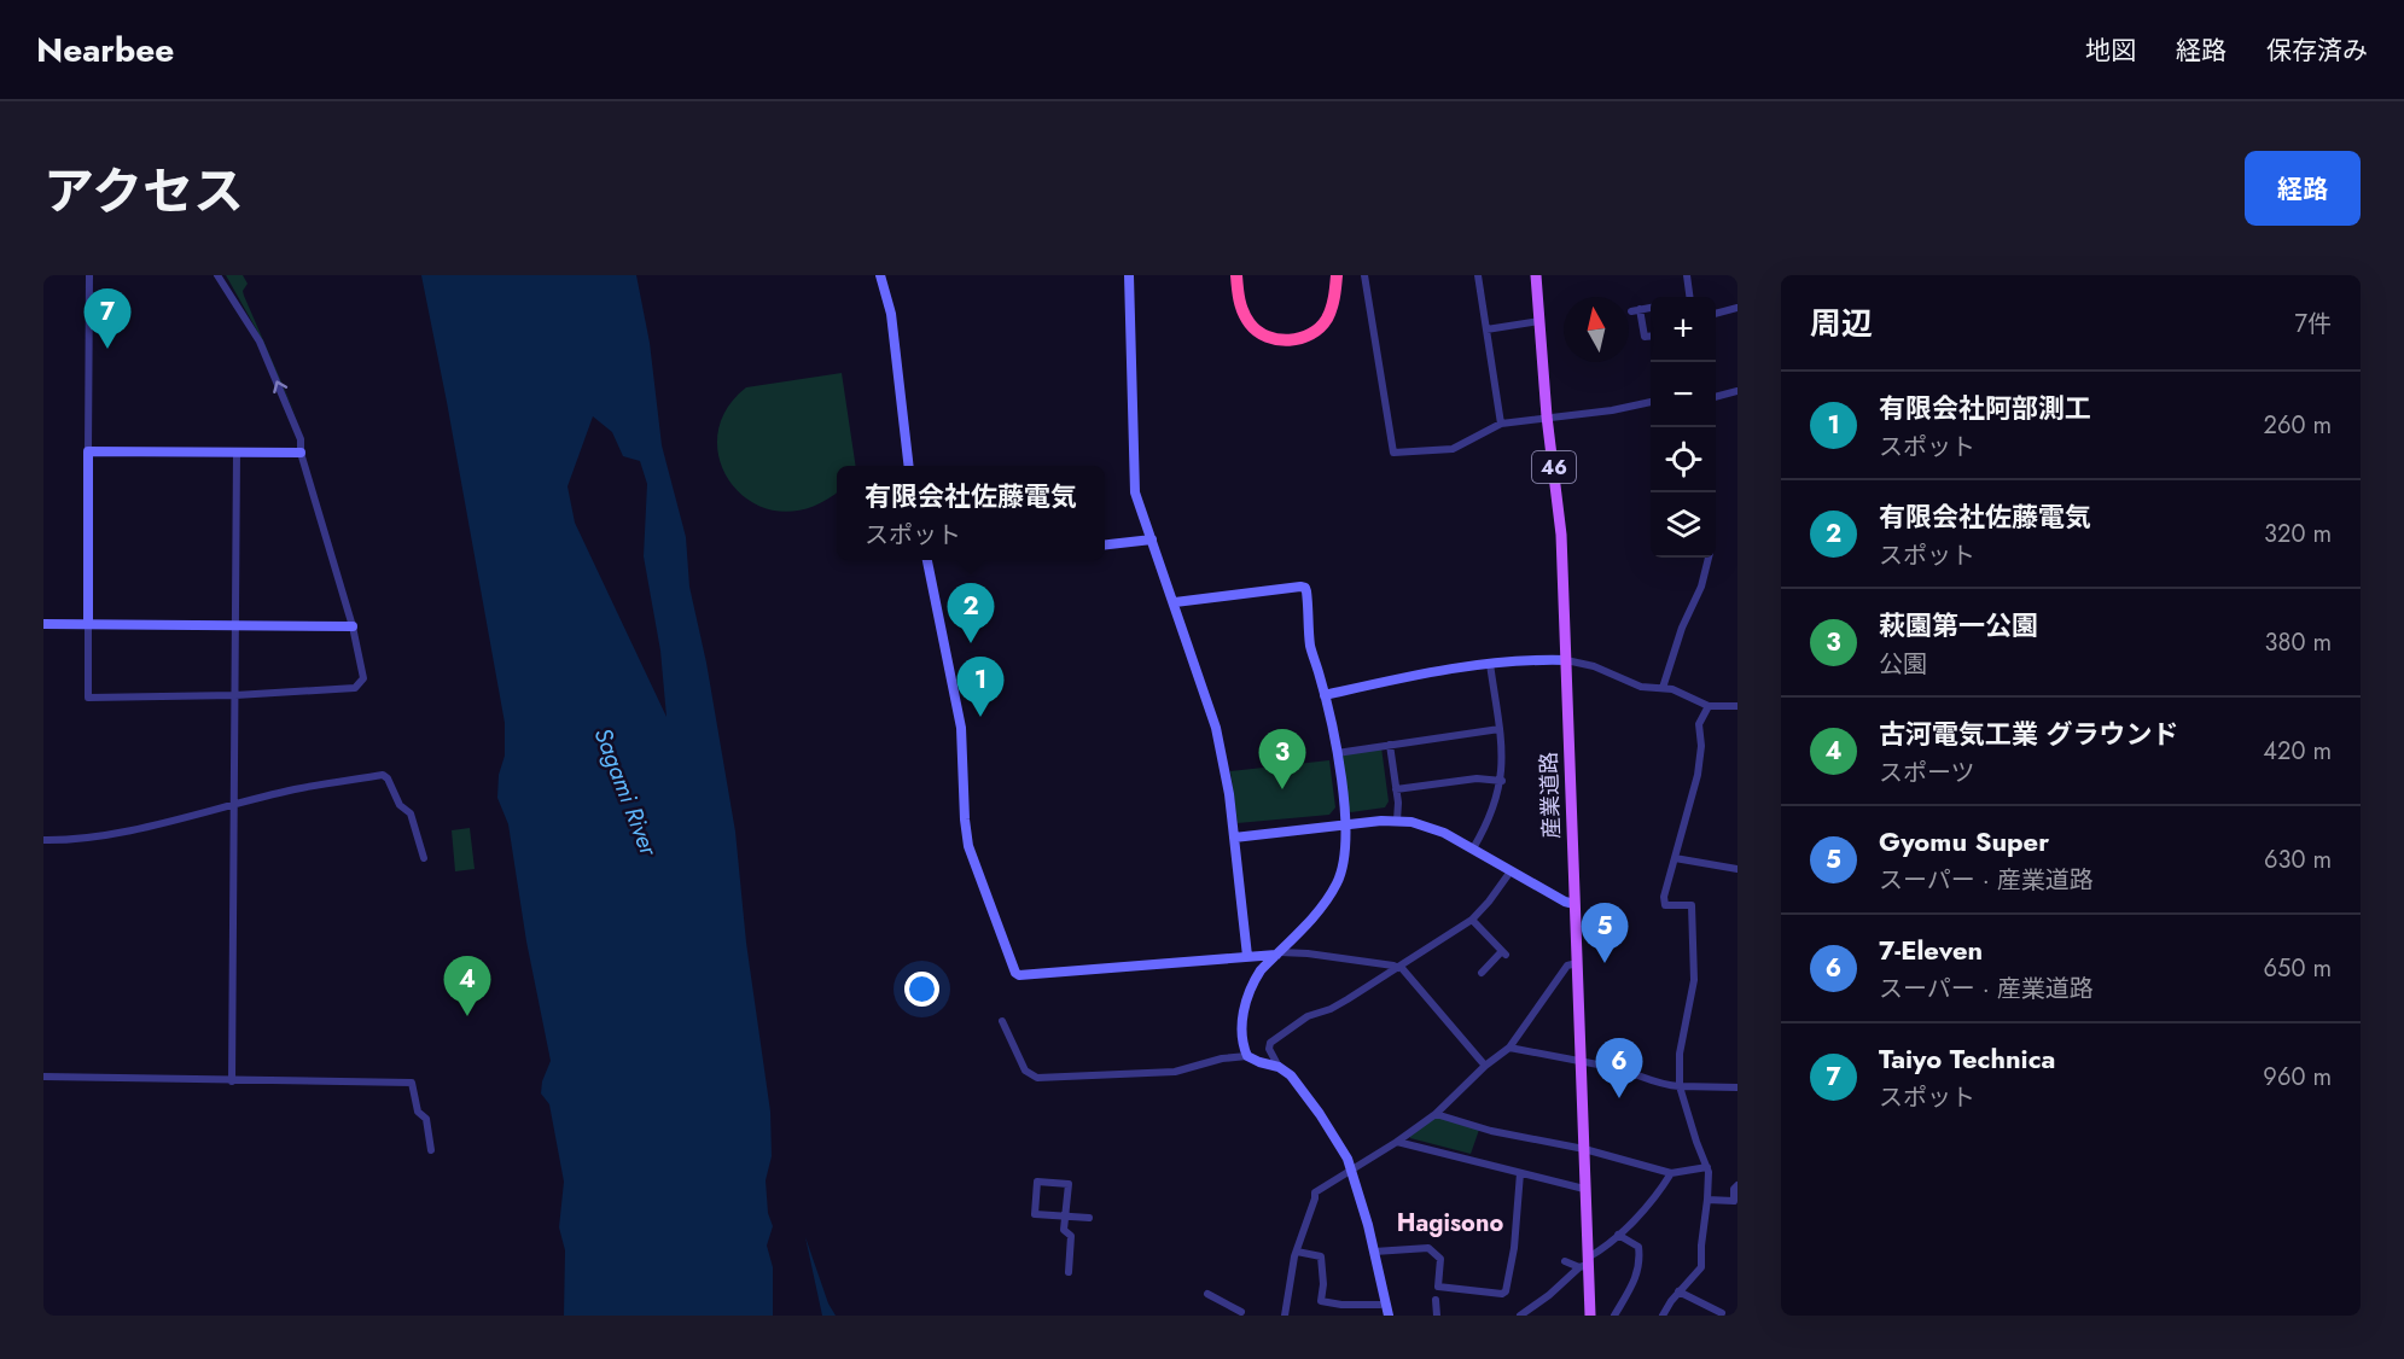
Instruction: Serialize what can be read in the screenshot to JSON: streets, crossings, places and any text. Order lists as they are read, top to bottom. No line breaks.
{"streets":{"main road":["46","産業道路"]},"districts":["Hagisono"],"water":["Sagami River"],"north":"top","page":{"header":"Nearbee","nav":["地図","経路","保存済み"],"title":"アクセス","buttons":"経路","heading":["周辺","7件"],"pins":["7","2","1","3","5","4","6"],"map_buttons":["+","−"],"list":[{"mark":"1","name":"有限会社阿部測工","note":"スポット","value":"260 m"},{"mark":"2","name":"有限会社佐藤電気","note":"スポット","value":"320 m"},{"mark":"3","name":"萩園第一公園","note":"公園","value":"380 m"},{"mark":"4","name":"古河電気工業 グラウンド","note":"スポーツ","value":"420 m"},{"mark":"5","name":"Gyomu Super","note":"スーパー · 産業道路","value":"630 m"},{"mark":"6","name":"7-Eleven","note":"スーパー · 産業道路","value":"650 m"},{"mark":"7","name":"Taiyo Technica","note":"スポット","value":"960 m"}],"popup":["有限会社佐藤電気","スポット"]}}
